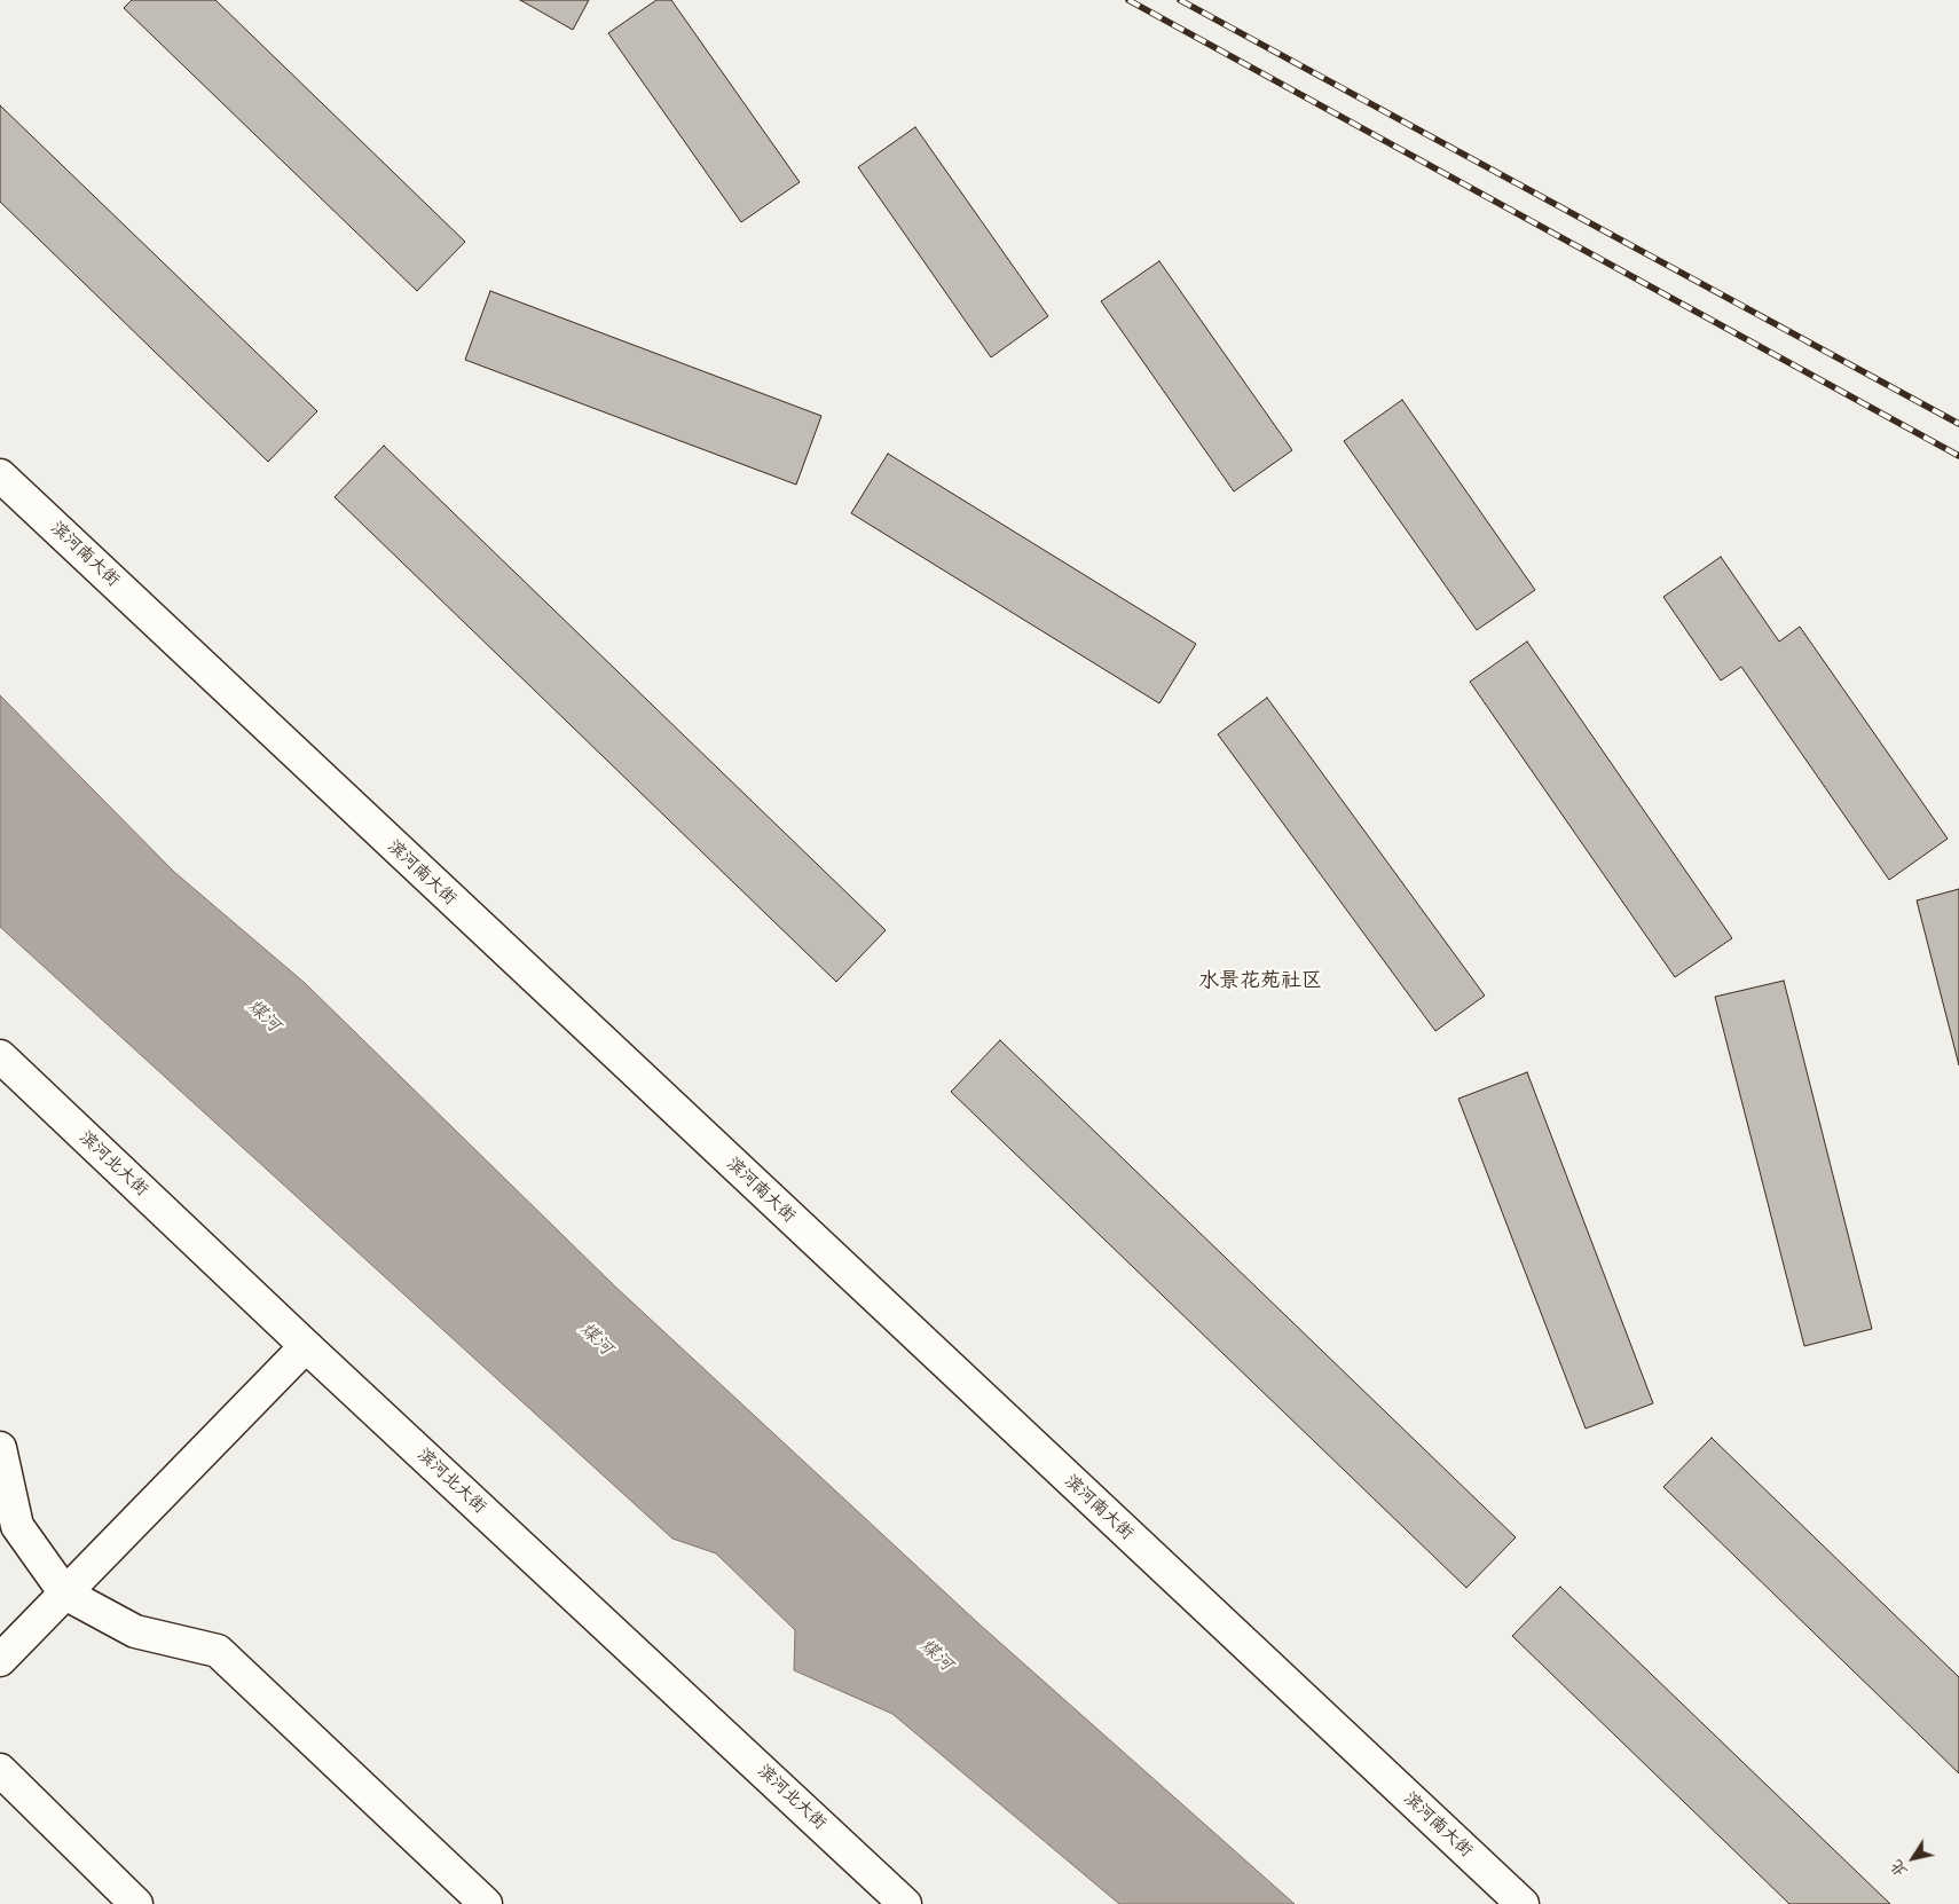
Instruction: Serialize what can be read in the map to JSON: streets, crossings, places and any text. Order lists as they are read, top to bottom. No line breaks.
{"streets":{"street":["滨河南大街","滨河北大街"]},"districts":["水景花苑社区"],"water":["煤河"],"north":"bottom left"}
